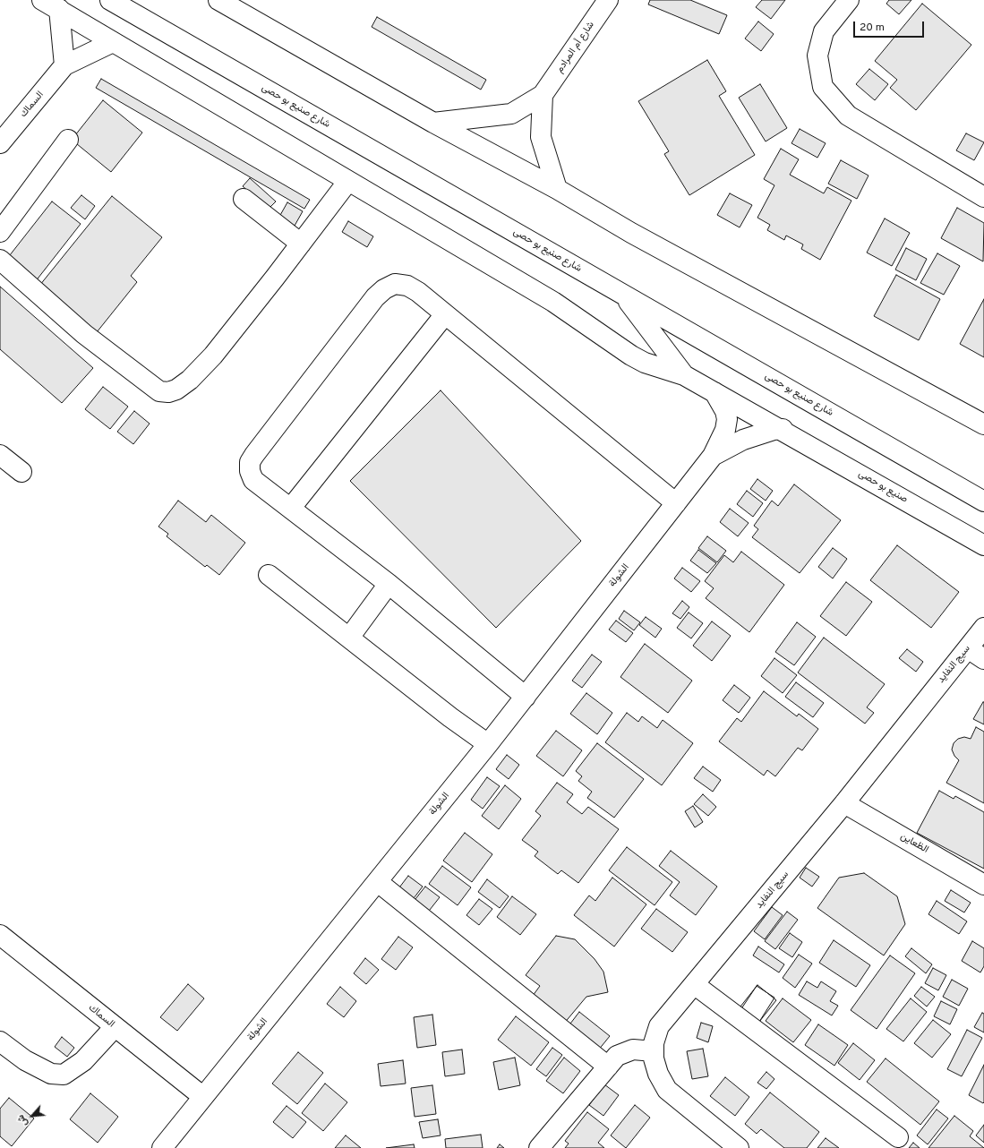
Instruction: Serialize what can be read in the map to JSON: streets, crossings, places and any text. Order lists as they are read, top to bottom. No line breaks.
{"streets":{"street":["شارع أم المرادم","السماك","شارع صنيع بو حصى","صنيع بو حصى","الشولة","سيج النفايد","الظعاين"]},"crossings":[["السماك","الشولة"],["صنيع بو حصى","الشولة"],["سيج النفايد","الظعاين"]],"scale_bar":"20 m","north":"bottom left"}
